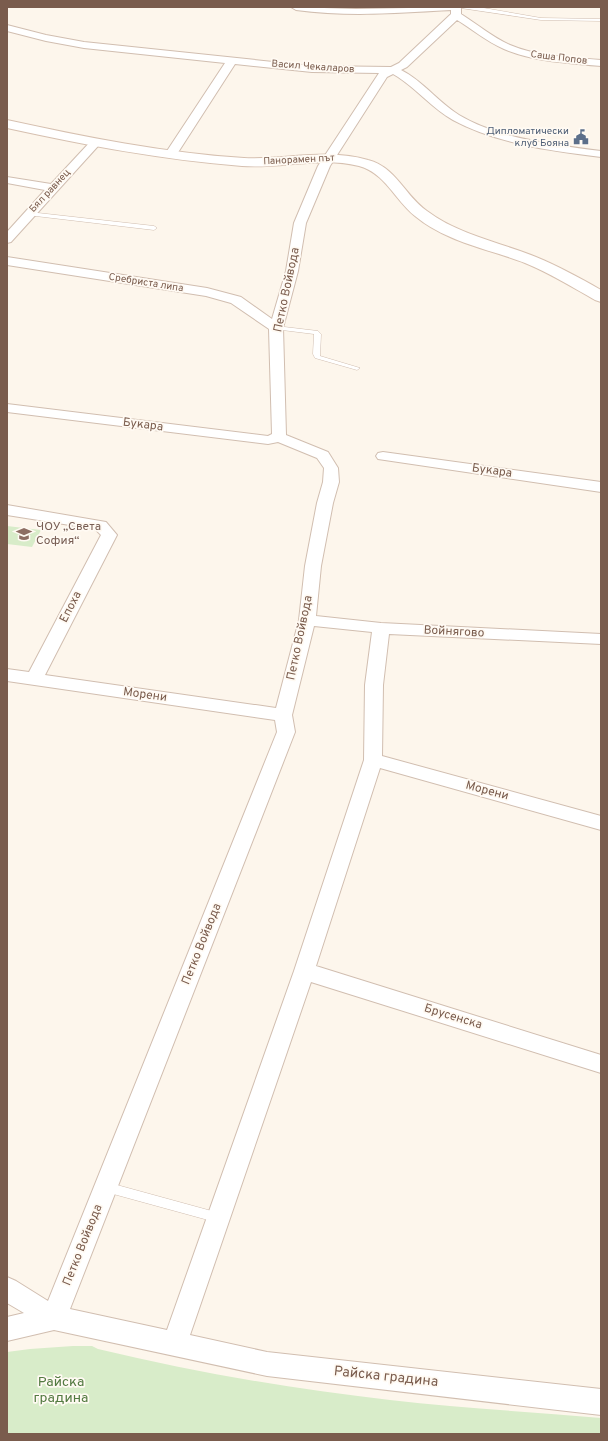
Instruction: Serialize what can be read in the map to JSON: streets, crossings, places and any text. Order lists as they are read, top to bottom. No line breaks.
{"streets":{"main road":["Панорамен път"],"street":["Саша Попов","Васил Чекаларов","Бял равнец","Сребриста липа","Петко Войвода","Букара","Епоха","Войнягово","Морени","Брусенска","Райска градина"]},"crossings":[["Саша Попов","Петко Войвода"],["Васил Чекаларов","Петко Войвода"],["Панорамен път","Бял равнец"],["Панорамен път","Петко Войвода"],["Сребриста липа","Петко Войвода"],["Петко Войвода","Букара"],["Петко Войвода","Войнягово"],["Петко Войвода","Морени"],["Петко Войвода","Райска градина"],["Епоха","Морени"]],"parks":["Райска градина"],"places":{"public building":["Дипломатически клуб Бояна"],"school or university":["ЧОУ „Света София“"]}}
